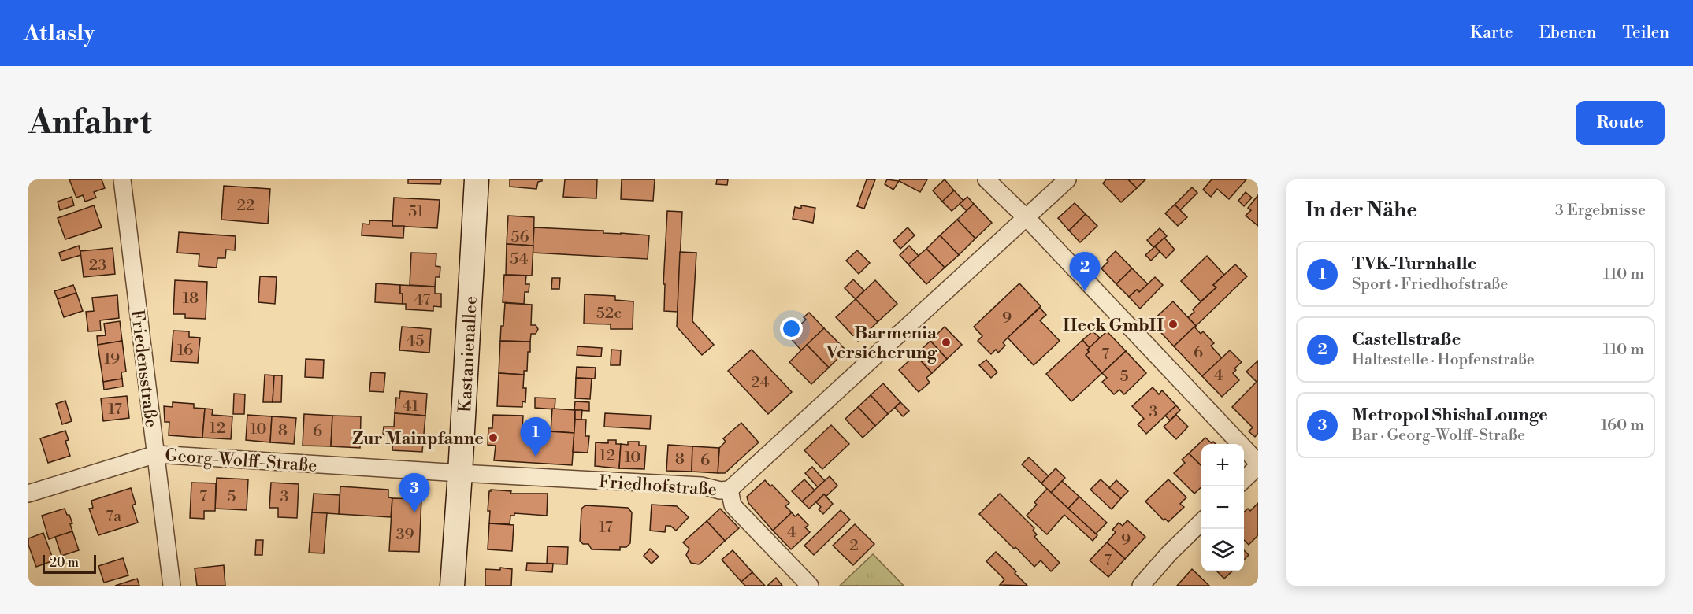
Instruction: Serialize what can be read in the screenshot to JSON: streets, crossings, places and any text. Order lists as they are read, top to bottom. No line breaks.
{"streets":{"street":["Kastanienallee","Friedensstraße","Georg-Wolff-Straße","Friedhofstraße"]},"crossings":[["Kastanienallee","Georg-Wolff-Straße"],["Kastanienallee","Friedhofstraße"],["Friedensstraße","Georg-Wolff-Straße"],["Georg-Wolff-Straße","Friedhofstraße"]],"places":["Heck GmbH","Barmenia Versicherung","Zur Mainpfanne"],"house_numbers":["22","51","56","54","23","18","47","52c","9","45","16","6","7","19","4","5","24","41","17","3","12","10","8","6","12","10","8","6","7","5","3","7a","17","4","39","9","2","7"],"scale_bar":"20 m","page":{"header":"Atlasly","nav":["Karte","Ebenen","Teilen"],"buttons":"Route","title":"Anfahrt","heading":["In der Nähe","3 Ergebnisse"],"list":[{"mark":"1","name":"TVK-Turnhalle","note":"Sport · Friedhofstraße","value":"110 m"},{"mark":"2","name":"Castellstraße","note":"Haltestelle · Hopfenstraße","value":"110 m"},{"mark":"3","name":"Metropol ShishaLounge","note":"Bar · Georg-Wolff-Straße","value":"160 m"}],"pins":["2","1","3"],"map_buttons":["+","−"],"scale":"20 m"}}
